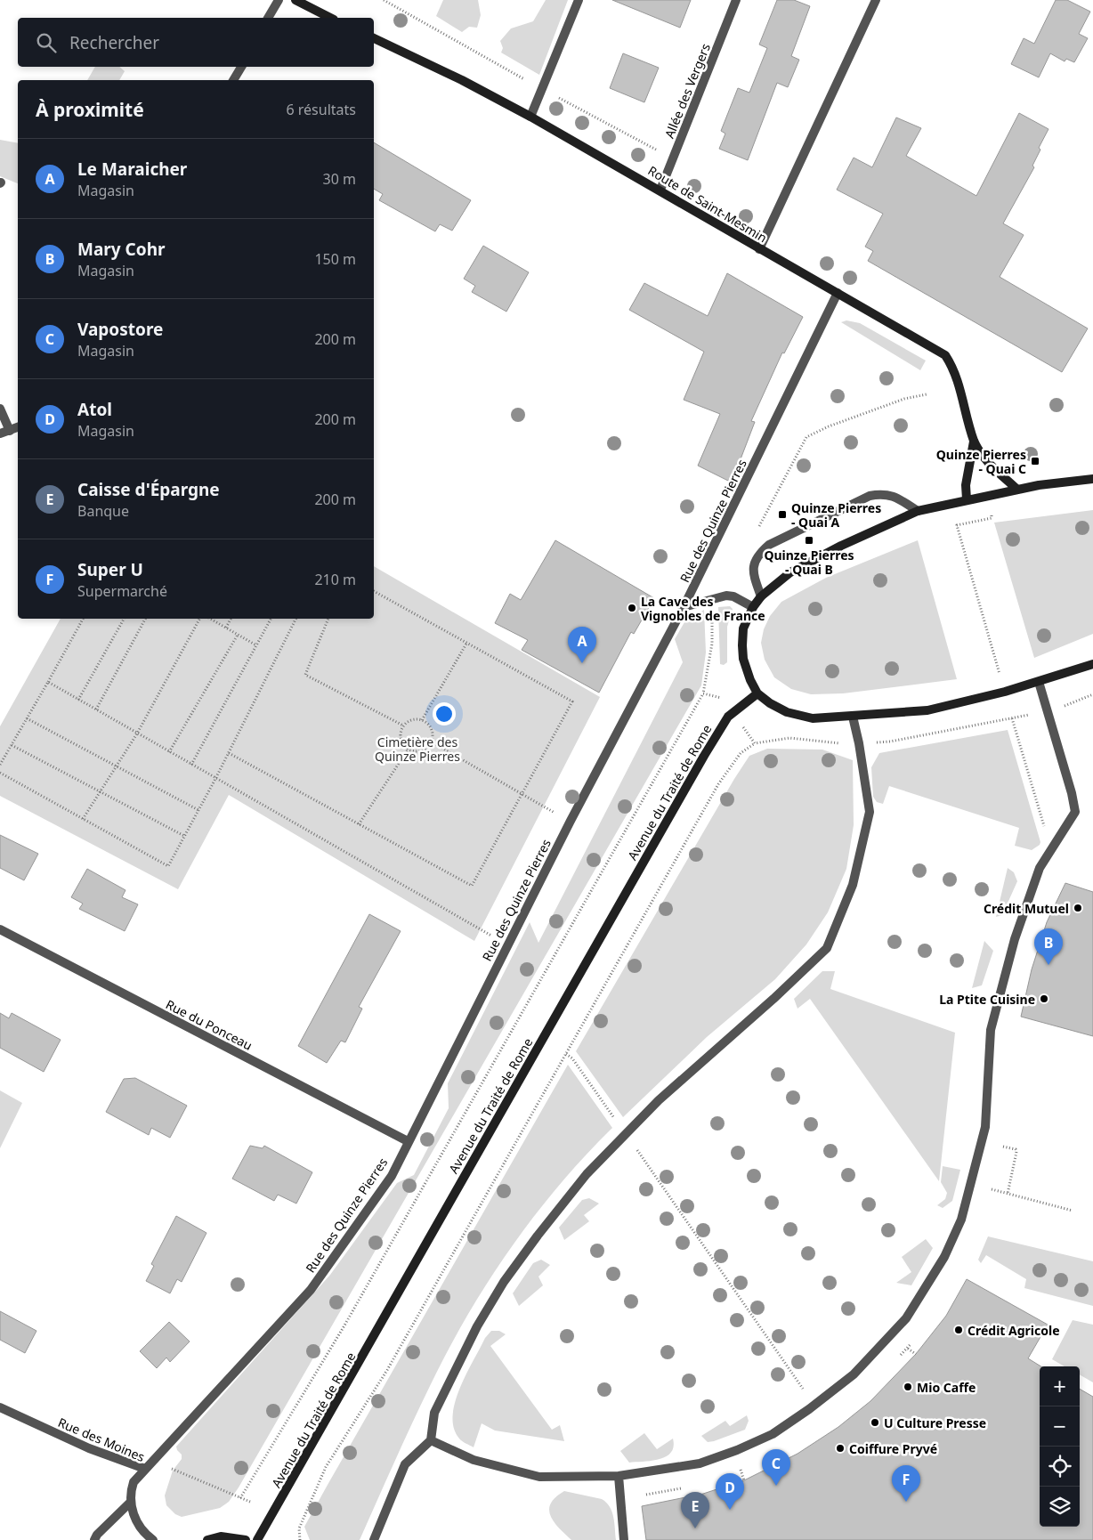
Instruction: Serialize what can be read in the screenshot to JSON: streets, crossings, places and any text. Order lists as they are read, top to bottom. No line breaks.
{"streets":{"main road":["Route de Saint-Mesmin","Avenue du Traité de Rome"],"street":["Allée des Vergers","Rue des Quinze Pierres","Rue du Ponceau","Rue des Moines"]},"crossings":[["Allée des Vergers","Route de Saint-Mesmin"],["Route de Saint-Mesmin","Rue des Quinze Pierres"],["Rue des Quinze Pierres","Rue du Ponceau"],["Rue des Quinze Pierres","Rue des Moines"]],"parks":["Cimetière des Quinze Pierres"],"places":{"transit":["Quinze Pierres - Quai C","Quinze Pierres - Quai A","Quinze Pierres - Quai B"],"other":["La Cave des Vignobles de France","Crédit Mutuel","La Ptite Cuisine","Crédit Agricole","Mio Caffe","U Culture Presse","Coiffure Pryvé"]},"page":{"search":"Rechercher","heading":["À proximité","6 résultats"],"list":[{"mark":"A","name":"Le Maraicher","note":"Magasin","value":"30 m"},{"mark":"B","name":"Mary Cohr","note":"Magasin","value":"150 m"},{"mark":"C","name":"Vapostore","note":"Magasin","value":"200 m"},{"mark":"D","name":"Atol","note":"Magasin","value":"200 m"},{"mark":"E","name":"Caisse d'Épargne","note":"Banque","value":"200 m"},{"mark":"F","name":"Super U","note":"Supermarché","value":"210 m"}],"pins":["A","B","C","F","D","E"],"map_buttons":["+","−"]}}
